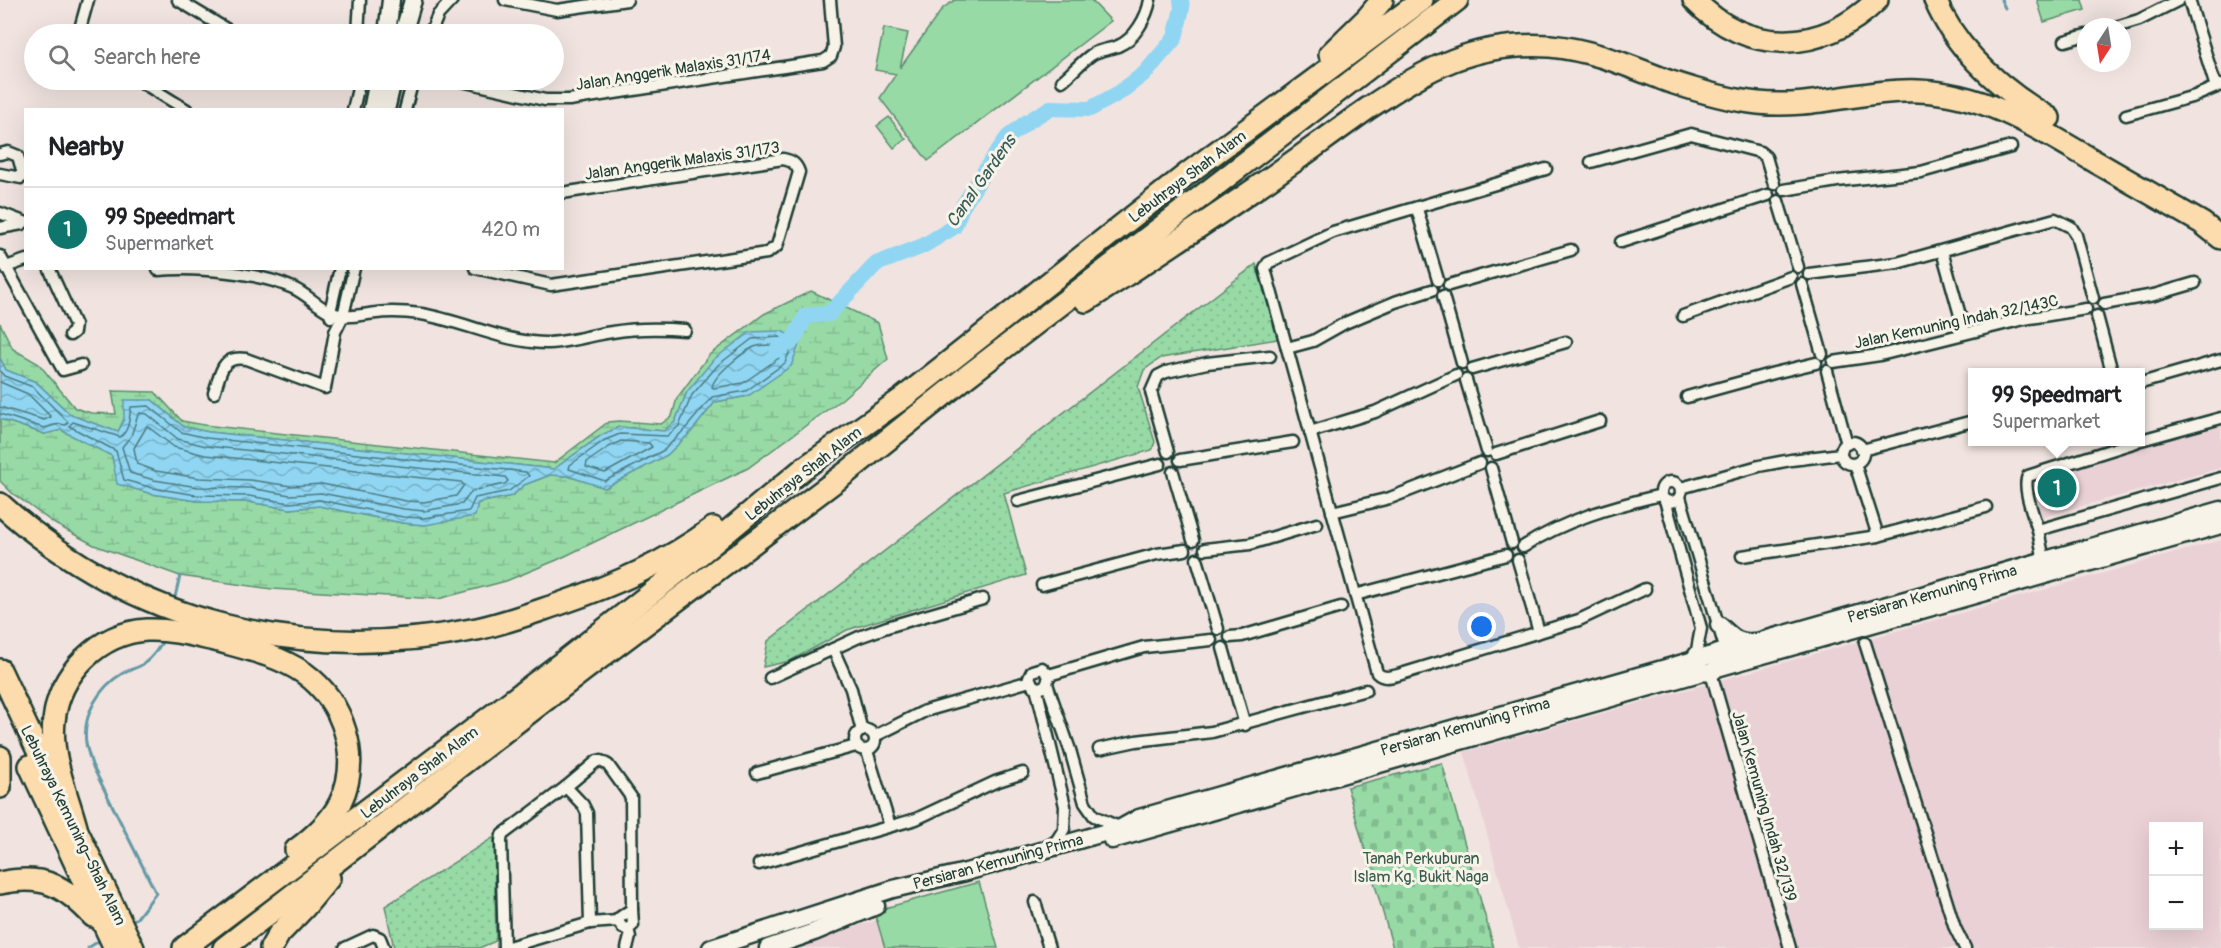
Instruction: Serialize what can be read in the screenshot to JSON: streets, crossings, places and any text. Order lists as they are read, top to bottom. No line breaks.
{"streets":{"highway":["Lebuhraya Shah Alam","Lebuhraya Kemuning–Shah Alam"],"street":["Jalan Anggerik Malaxis 31/174","Jalan Anggerik Malaxis 31/173","Jalan Kemuning Indah 32/143C","Persiaran Kemuning Prima","Jalan Kemuning Indah 32/139"]},"crossings":[["Persiaran Kemuning Prima","Jalan Kemuning Indah 32/139"]],"water":["Canal Gardens"],"parks":["Tanah Perkuburan Islam Kg. Bukit Naga"],"north":"bottom","page":{"search":"Search here","heading":"Nearby","list":[{"mark":"1","name":"99 Speedmart","note":"Supermarket","value":"420 m"}],"popup":["99 Speedmart","Supermarket"],"pins":"1","map_buttons":["+","−"]}}
